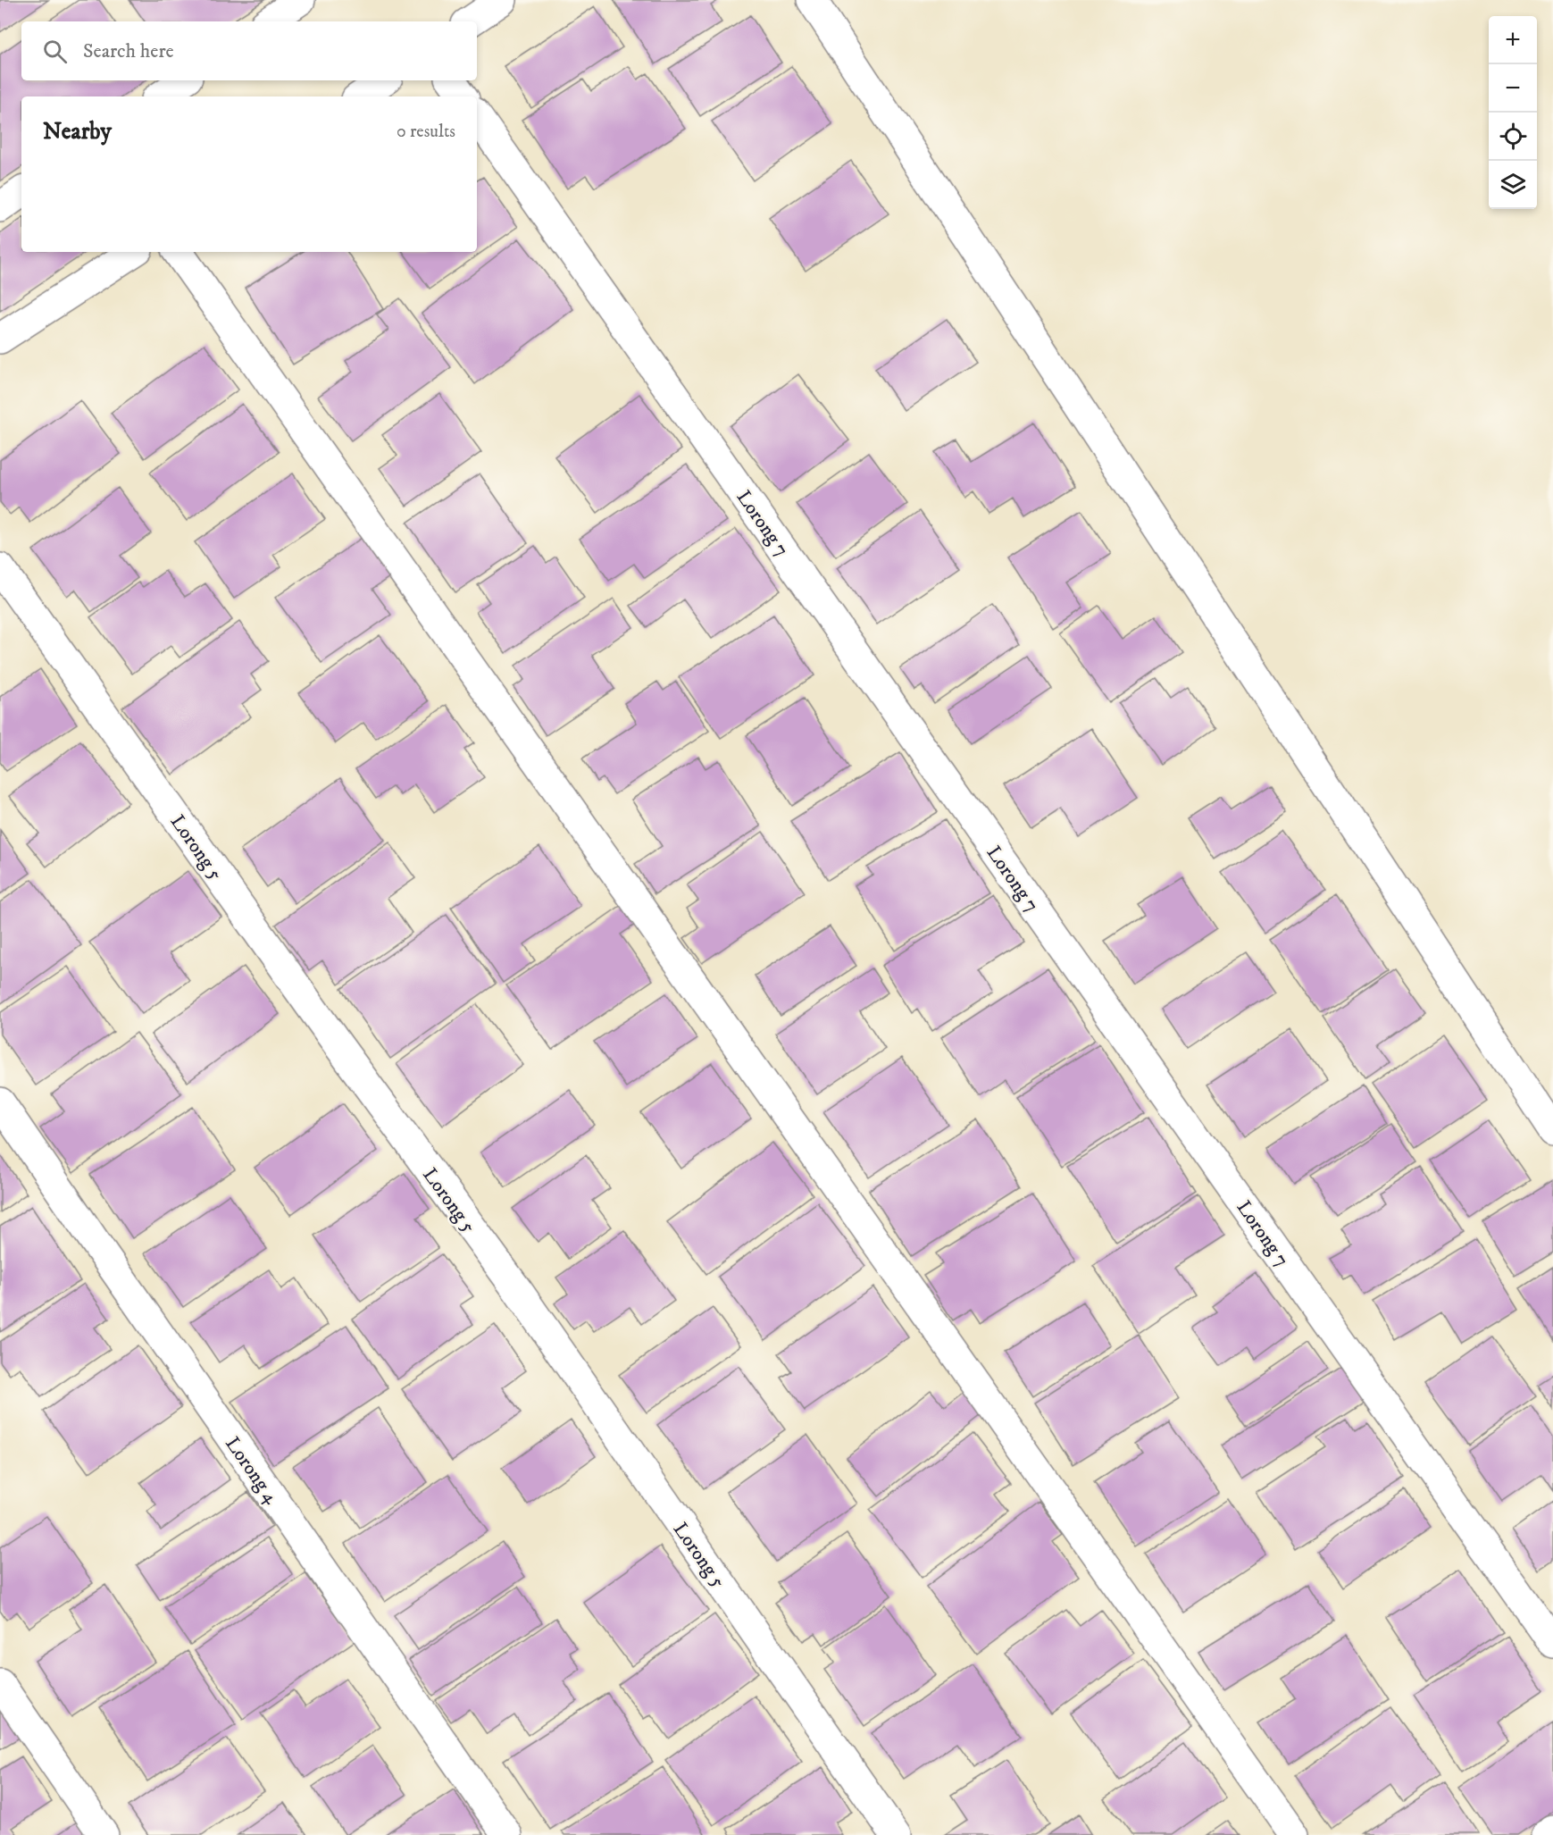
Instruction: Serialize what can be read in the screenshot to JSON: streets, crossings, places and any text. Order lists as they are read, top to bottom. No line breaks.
{"streets":{"street":["Lorong 7","Lorong 5","Lorong 4"]},"page":{"map_buttons":["+","−"],"search":"Search here","heading":["Nearby","0 results"]}}
